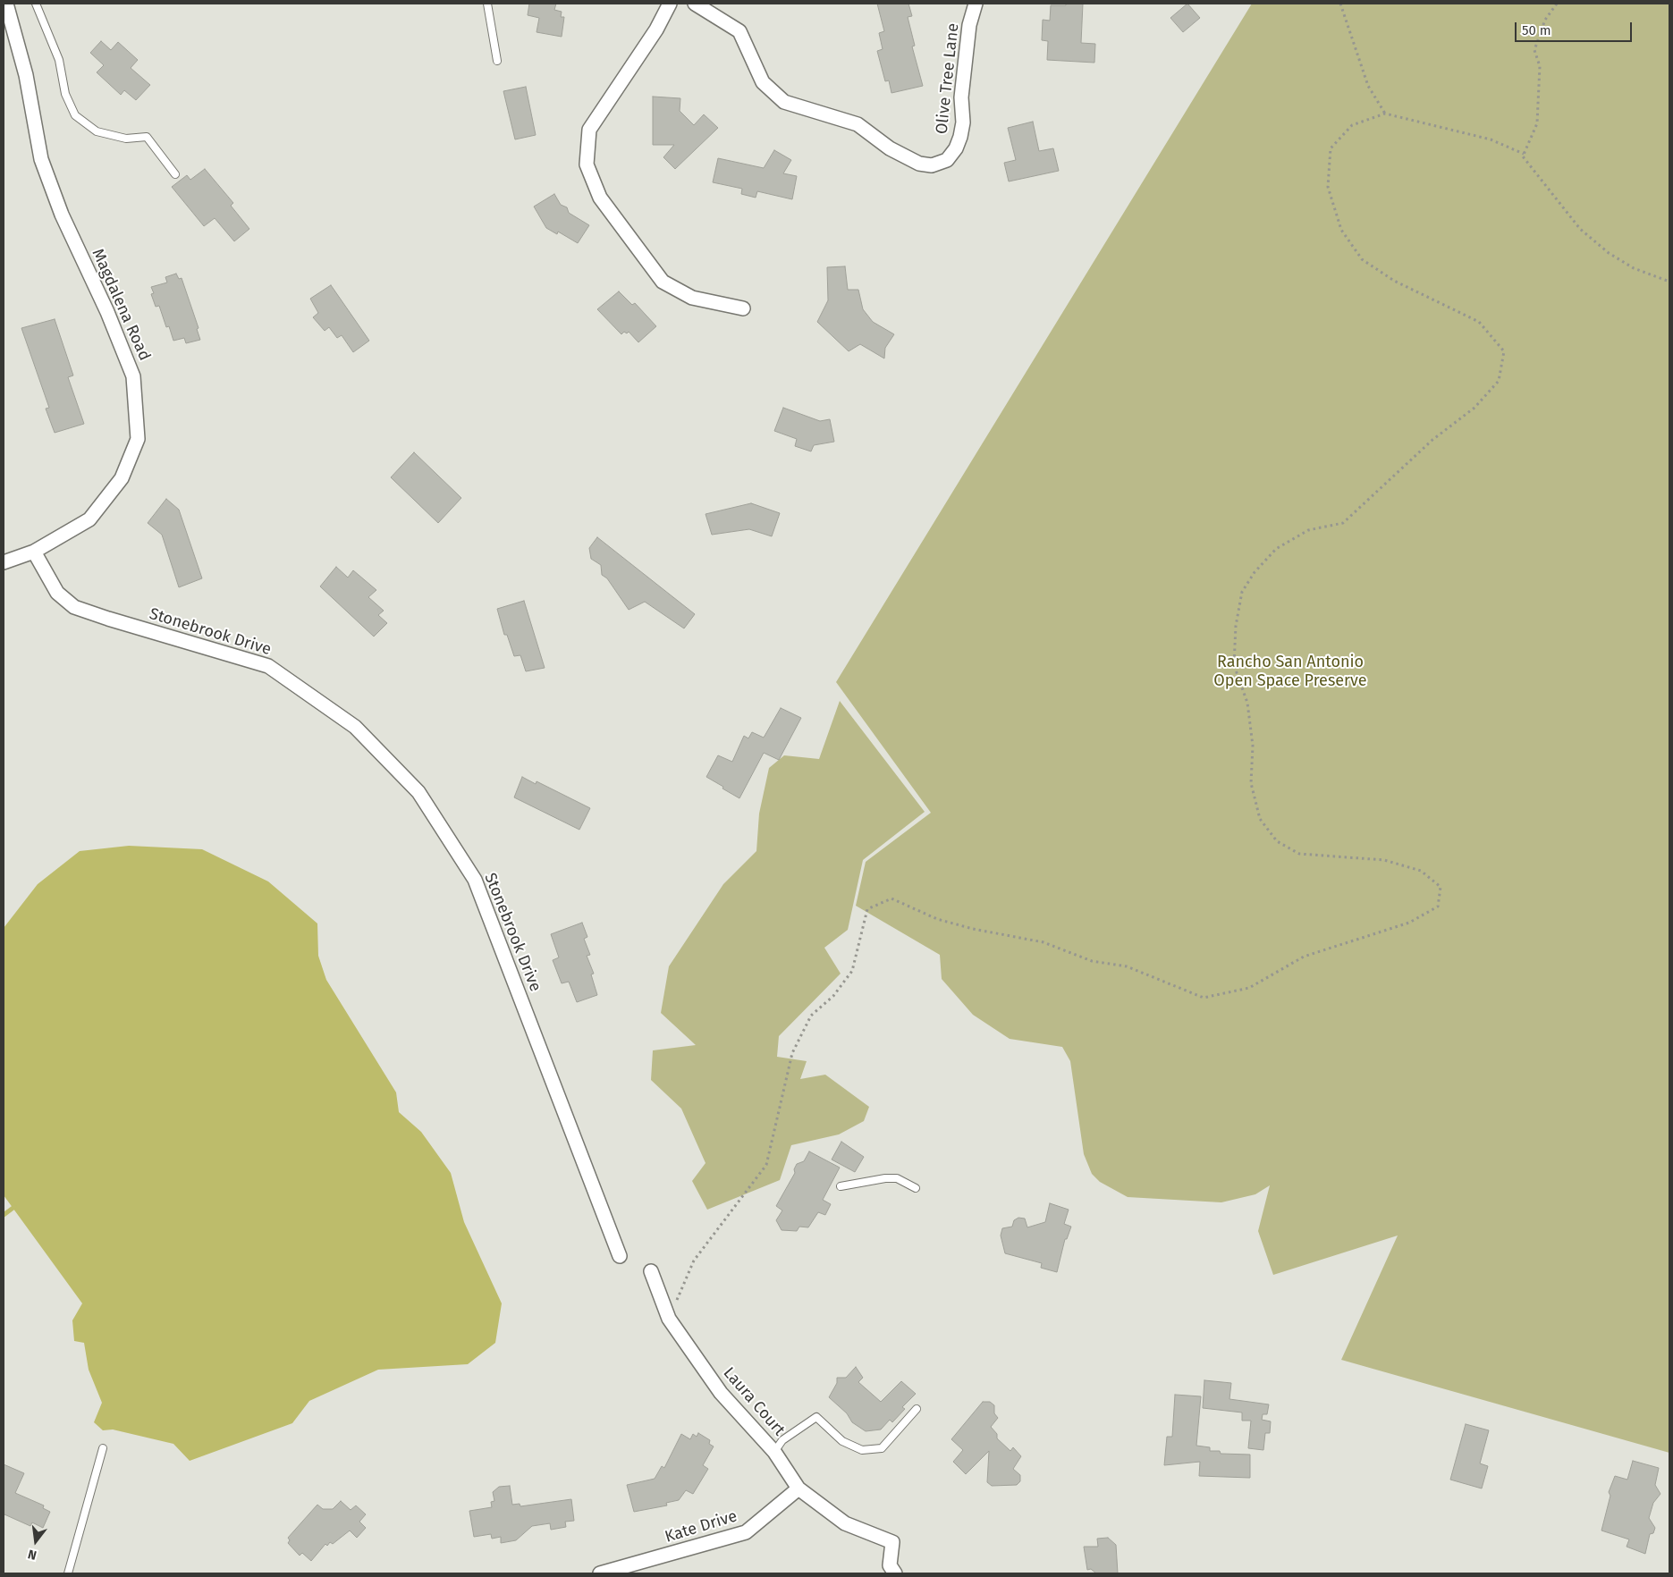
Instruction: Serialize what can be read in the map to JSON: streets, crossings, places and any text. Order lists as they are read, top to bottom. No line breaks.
{"streets":{"street":["Olive Tree Lane","Magdalena Road","Stonebrook Drive","Laura Court","Kate Drive"]},"crossings":[["Magdalena Road","Stonebrook Drive"],["Laura Court","Kate Drive"]],"parks":["Rancho San Antonio Open Space Preserve"],"scale_bar":"50 m","north":"bottom"}
